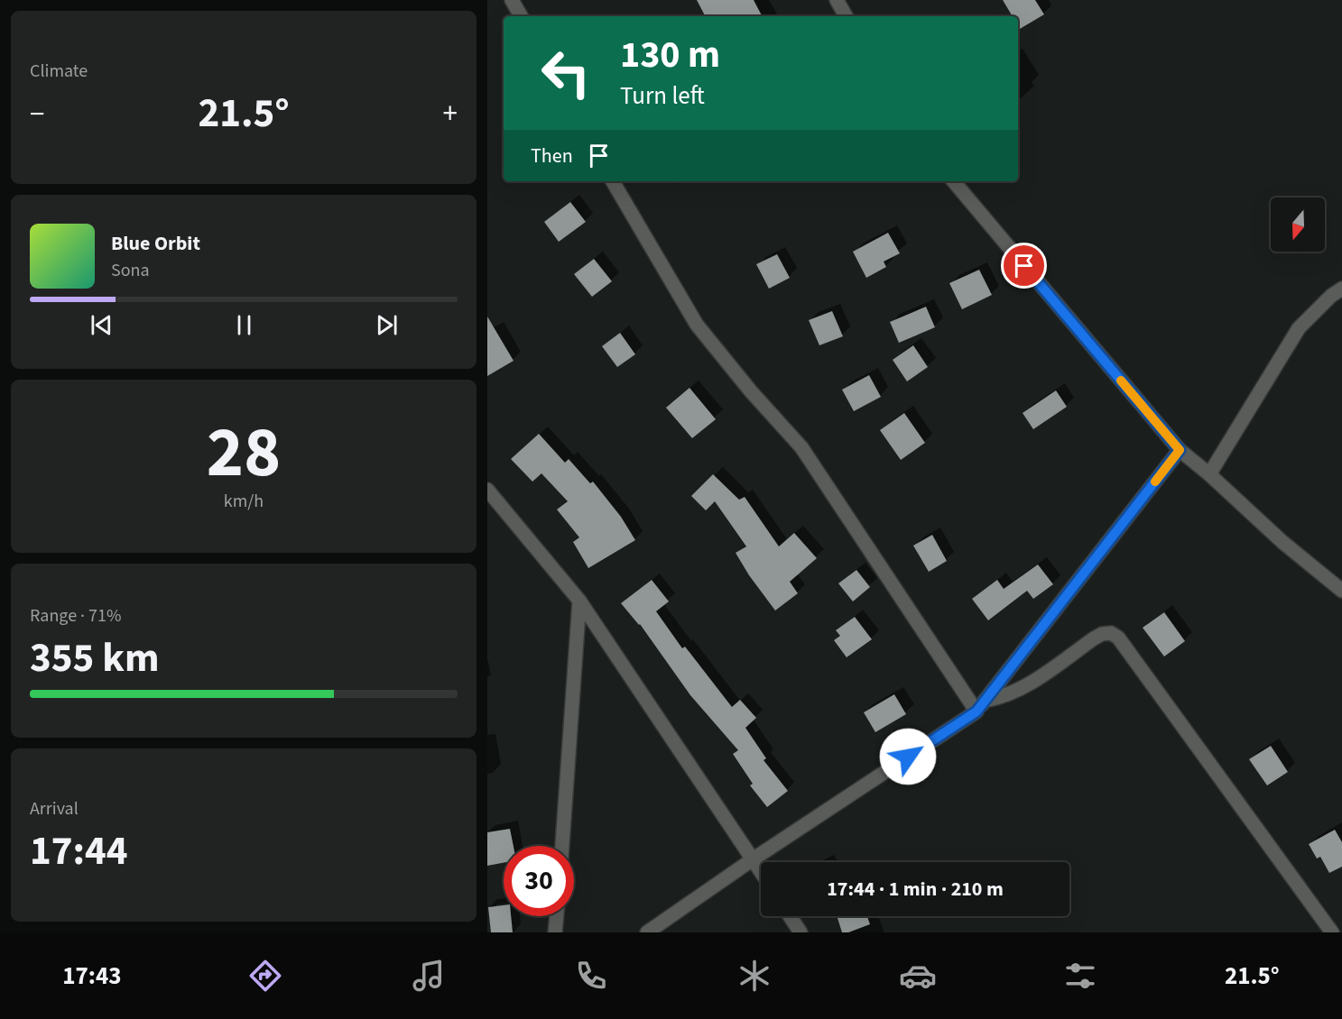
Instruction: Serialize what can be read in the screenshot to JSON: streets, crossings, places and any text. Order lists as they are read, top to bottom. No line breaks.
{"north":"bottom","page":{"tile":["Climate",["28","km/h"],["Range · 71%","355 km"],["Arrival","17:44"]],"turn":["130 m","Turn left"],"heat":["−","21.5°","+"],"then":"Then","song":["Blue Orbit","Sona"],"limit":"30","trip":"17:44 · 1 min · 210 m","tabs":["17:43","21.5°"]}}
